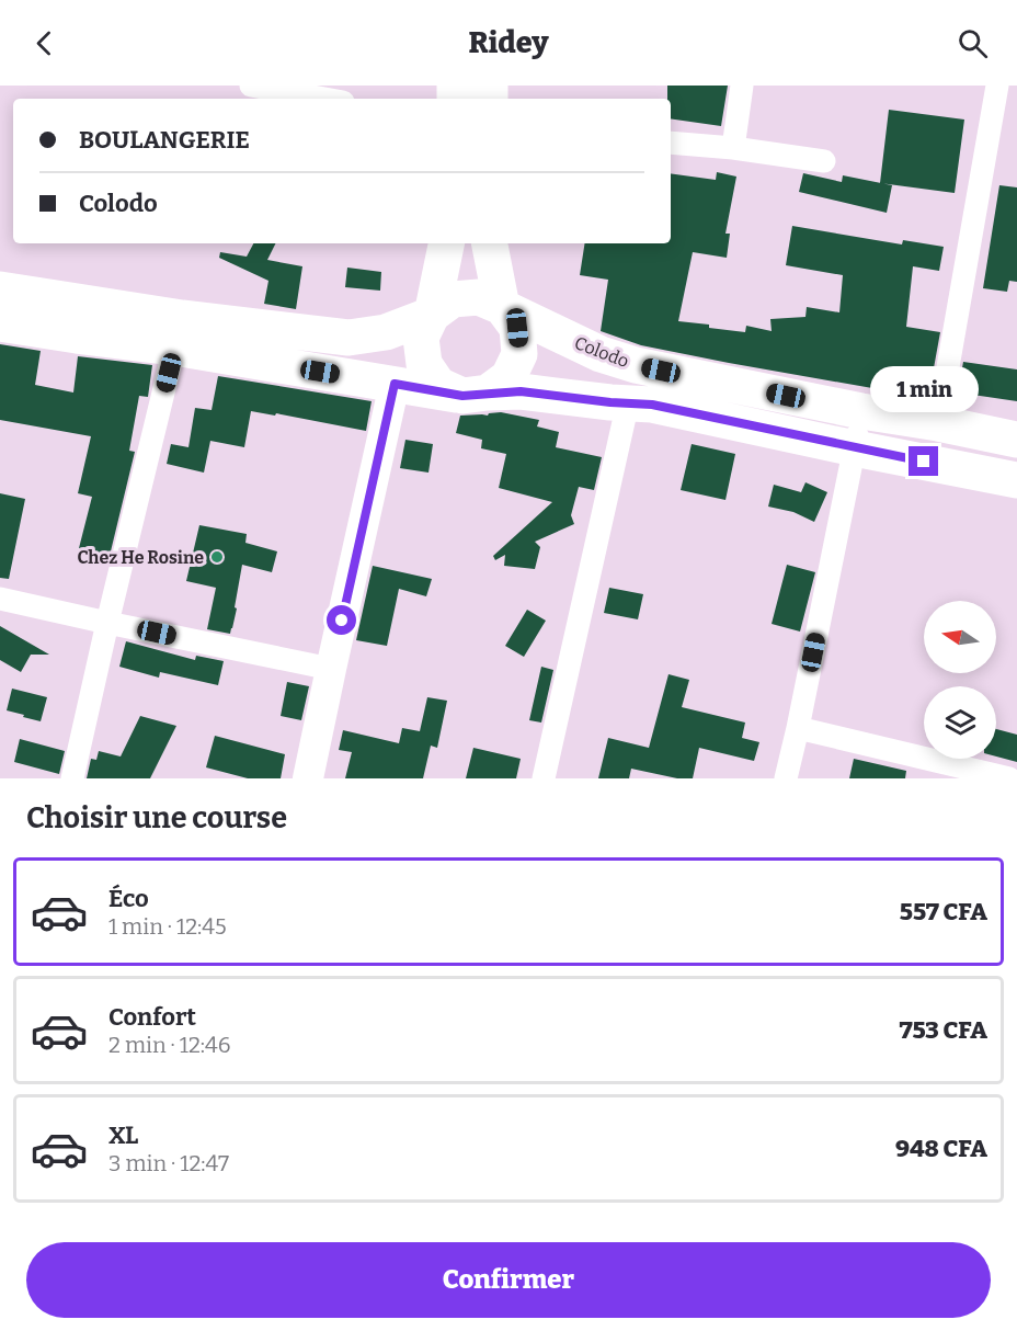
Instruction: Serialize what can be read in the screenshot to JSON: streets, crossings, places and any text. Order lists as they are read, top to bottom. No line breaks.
{"streets":{"main road":["Colodo"]},"places":["Chez He Rosine"],"north":"left","page":{"header":"Ridey","banner":["BOULANGERIE","Colodo"],"bubble":"1 min","heading":"Choisir une course","list":[{"name":"Éco","note":"1 min · 12:45","value":"557 CFA"},{"name":"Confort","note":"2 min · 12:46","value":"753 CFA"},{"name":"XL","note":"3 min · 12:47","value":"948 CFA"}],"buttons":"Confirmer"}}
